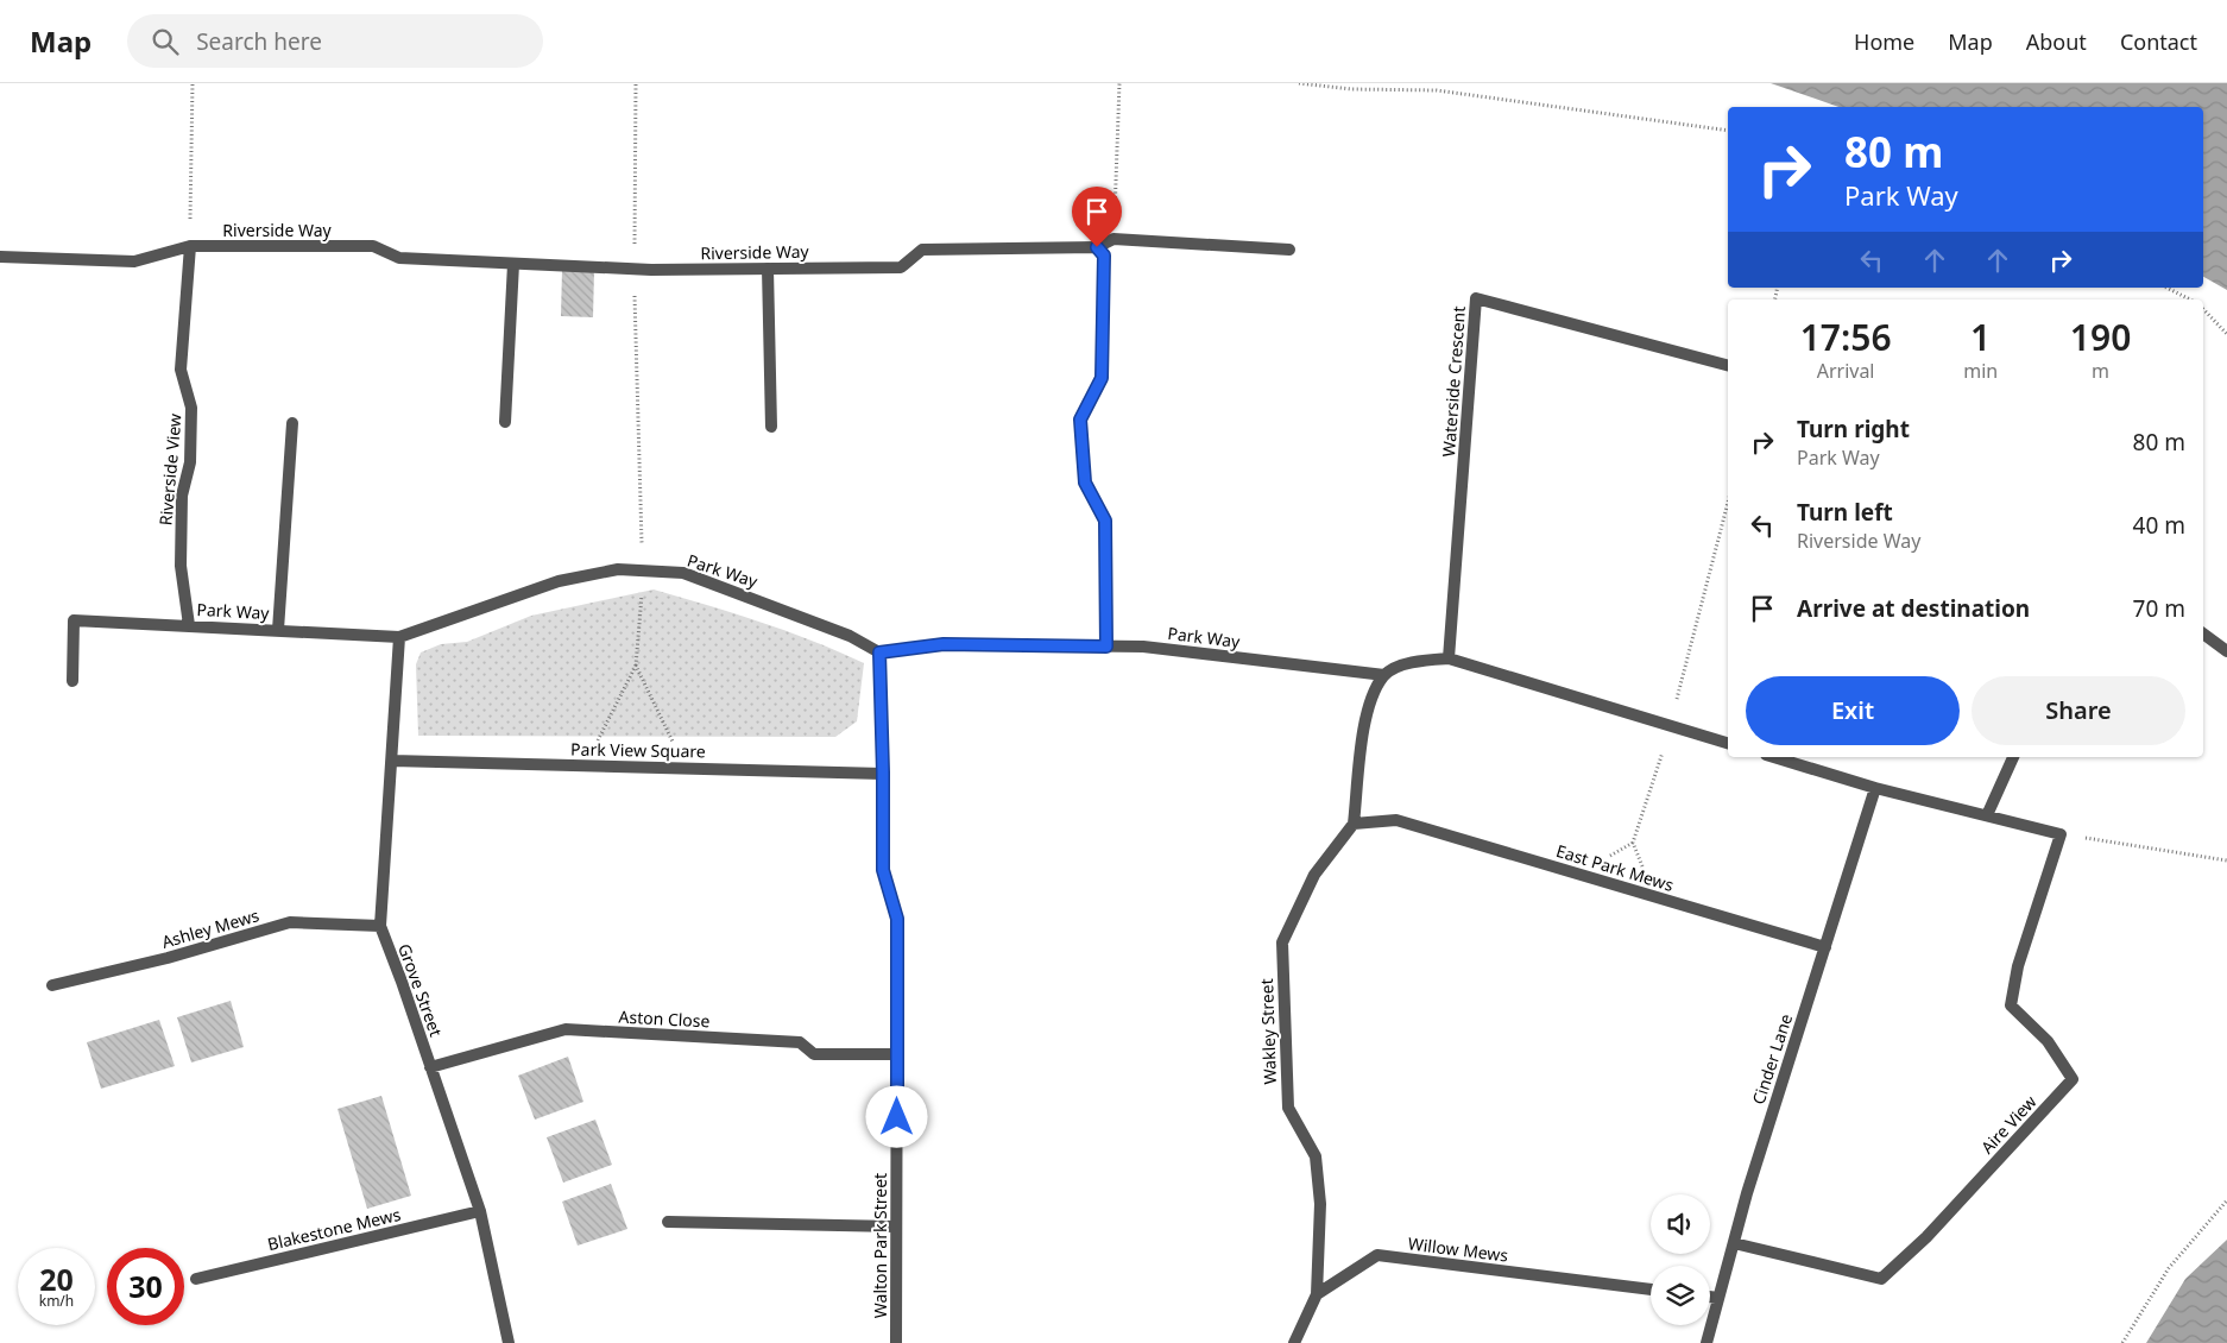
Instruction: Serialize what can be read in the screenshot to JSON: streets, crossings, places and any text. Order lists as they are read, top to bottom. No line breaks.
{"streets":{"street":["Riverside Way","Waterside Crescent","Riverside View","Park Way","Park View Square","East Park Mews","Ashley Mews","Grove Street","Aston Close","Wakley Street","Cinder Lane","Aire View","Blakestone Mews","Walton Park Street","Willow Mews"]},"crossings":[["Riverside Way","Riverside View"],["Riverside View","Park Way"],["Park Way","Grove Street"],["Park Way","Walton Park Street"],["Park View Square","Grove Street"],["Park View Square","Walton Park Street"],["East Park Mews","Wakley Street"],["East Park Mews","Cinder Lane"],["Ashley Mews","Grove Street"],["Grove Street","Aston Close"],["Grove Street","Blakestone Mews"],["Aston Close","Walton Park Street"],["Wakley Street","Willow Mews"],["Cinder Lane","Aire View"]],"page":{"header":"Map","search":"Search here","nav":["Home","Map","About","Contact"],"turn":["80 m","Park Way"],"eta":["17:56","Arrival","1","min","190","m"],"list":[{"name":"Turn right","note":"Park Way","value":"80 m"},{"name":"Turn left","note":"Riverside Way","value":"40 m"},{"name":"Arrive at destination","value":"70 m"}],"buttons":["Exit","Share"],"speed":"20 km/h","limit":"30"}}
